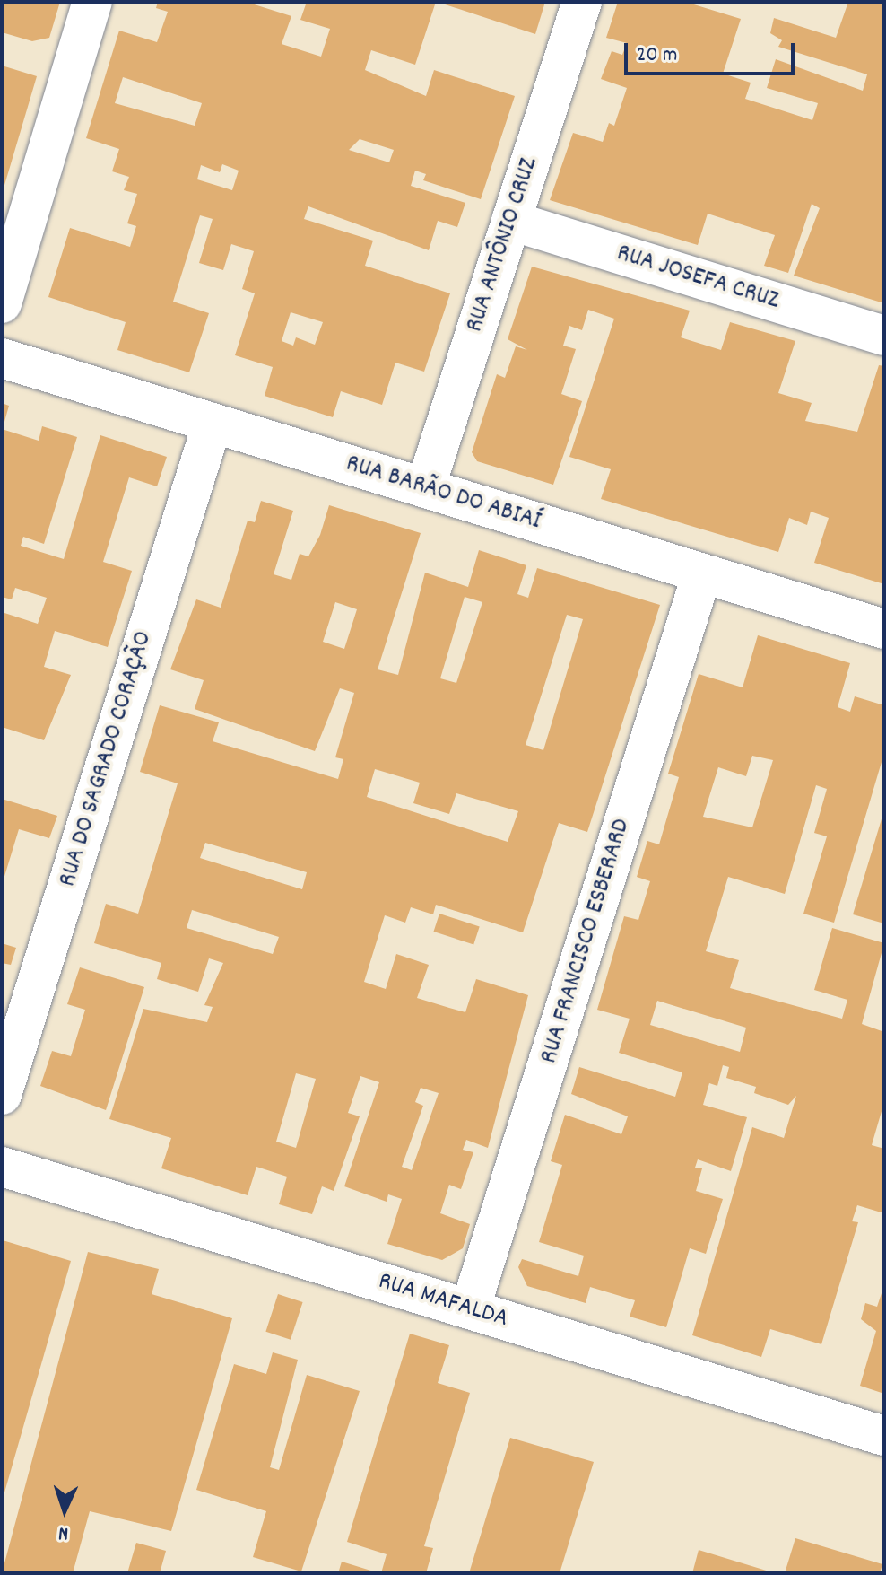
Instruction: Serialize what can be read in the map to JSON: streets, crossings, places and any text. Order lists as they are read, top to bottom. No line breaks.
{"streets":{"street":["RUA ANTÔNIO CRUZ","RUA JOSEFA CRUZ","RUA BARÃO DO ABIAÍ","RUA DO SAGRADO CORAÇÃO","RUA FRANCISCO ESBERARD","RUA MAFALDA"]},"crossings":[["RUA ANTÔNIO CRUZ","RUA JOSEFA CRUZ"],["RUA ANTÔNIO CRUZ","RUA BARÃO DO ABIAÍ"],["RUA BARÃO DO ABIAÍ","RUA DO SAGRADO CORAÇÃO"],["RUA BARÃO DO ABIAÍ","RUA FRANCISCO ESBERARD"],["RUA FRANCISCO ESBERARD","RUA MAFALDA"]],"scale_bar":"20 m","north":"bottom"}
